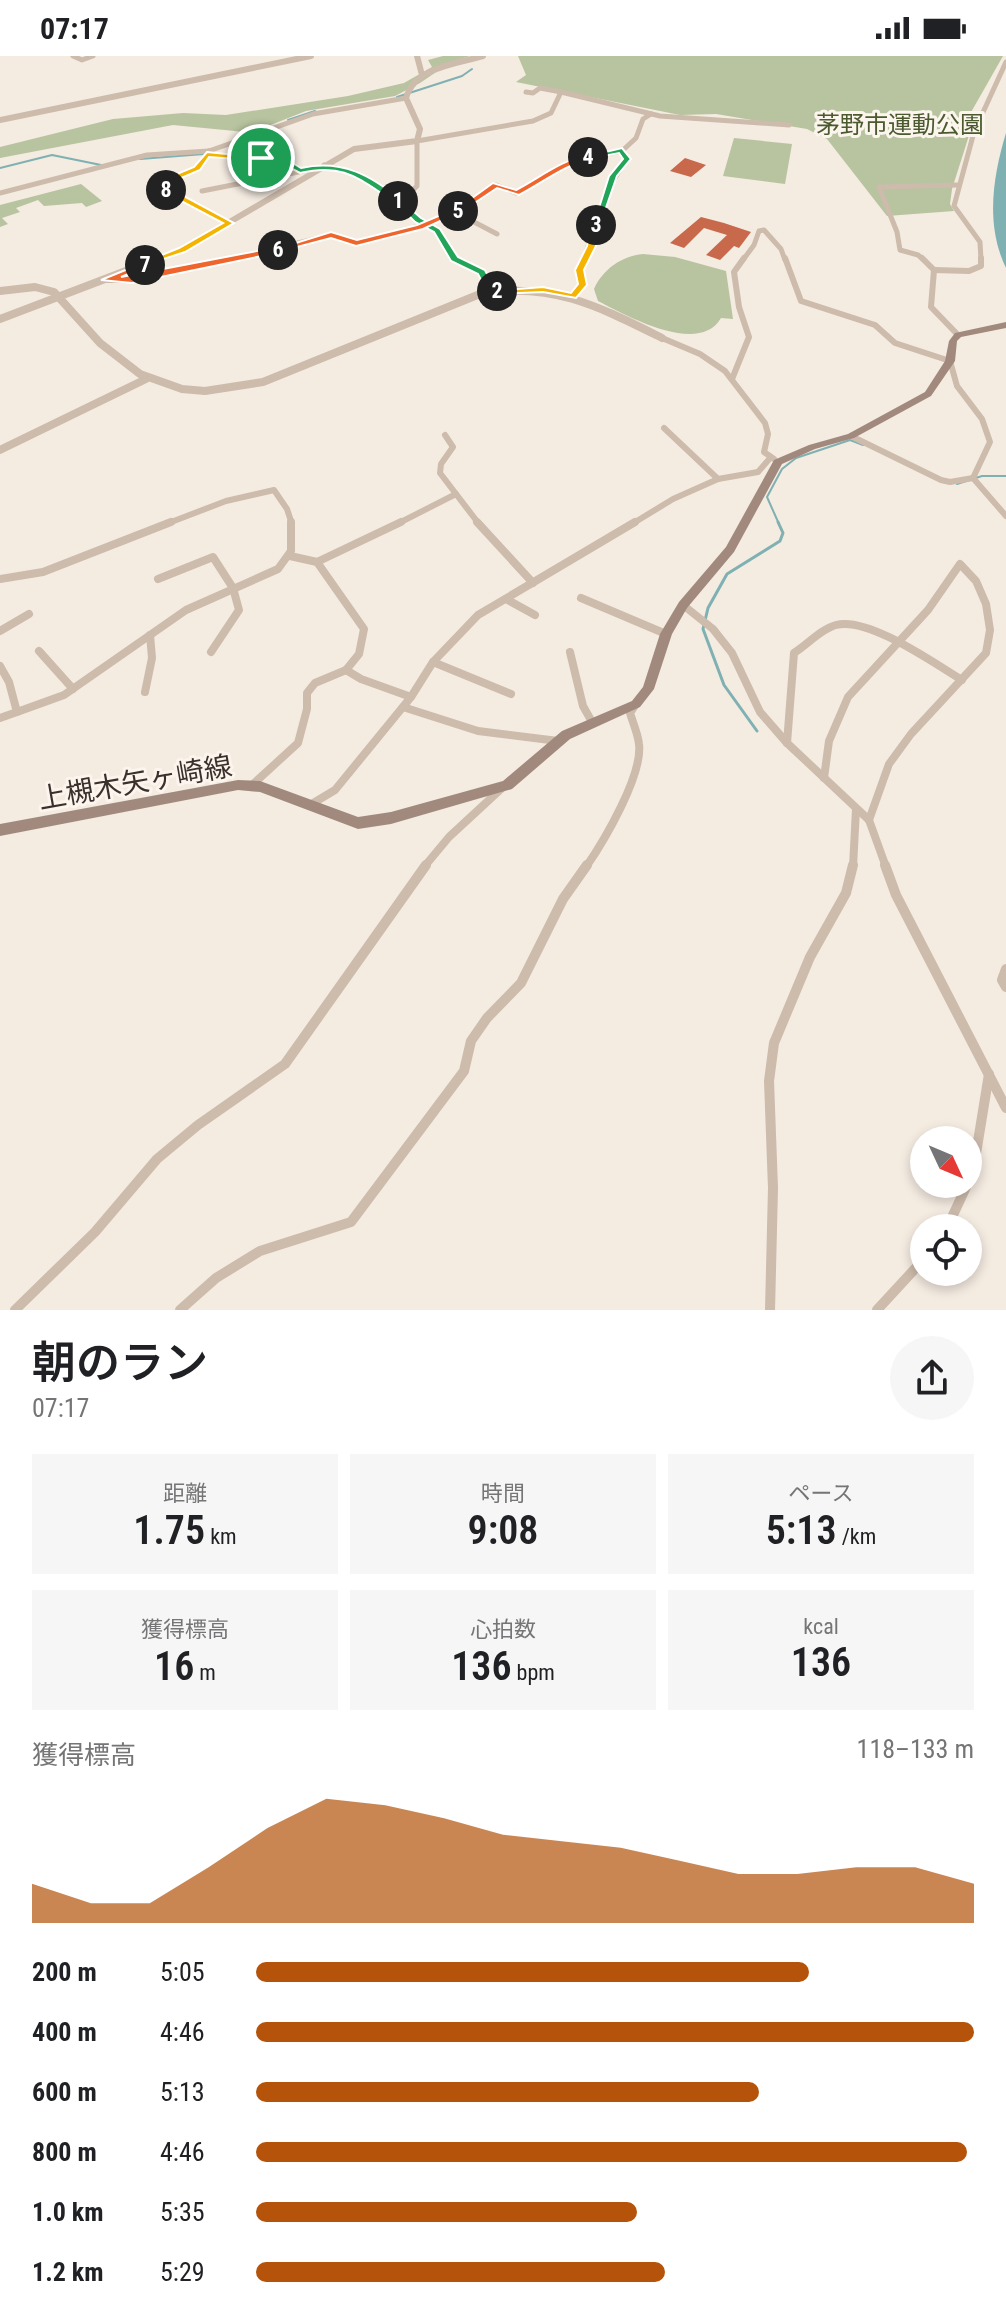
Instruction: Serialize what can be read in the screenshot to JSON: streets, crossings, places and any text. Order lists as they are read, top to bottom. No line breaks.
{"streets":{"main road":["上槻木矢ヶ崎線"]},"parks":["茅野市運動公園"],"north":"bottom right","page":{"status":"07:17","pins":["4","8","1","5","3","6","7","2"],"heading":["朝のラン","07:17"],"stats":[["距離","1.75 km"],["時間","9:08"],["ペース","5:13 /km"],["獲得標高","16 m"],["心拍数","136 bpm"],["kcal","136"]],"chart":["獲得標高","118–133 m"],"list":[{"name":"200 m","note":"5:05"},{"name":"400 m","note":"4:46"},{"name":"600 m","note":"5:13"},{"name":"800 m","note":"4:46"},{"name":"1.0 km","note":"5:35"},{"name":"1.2 km","note":"5:29"}]}}
